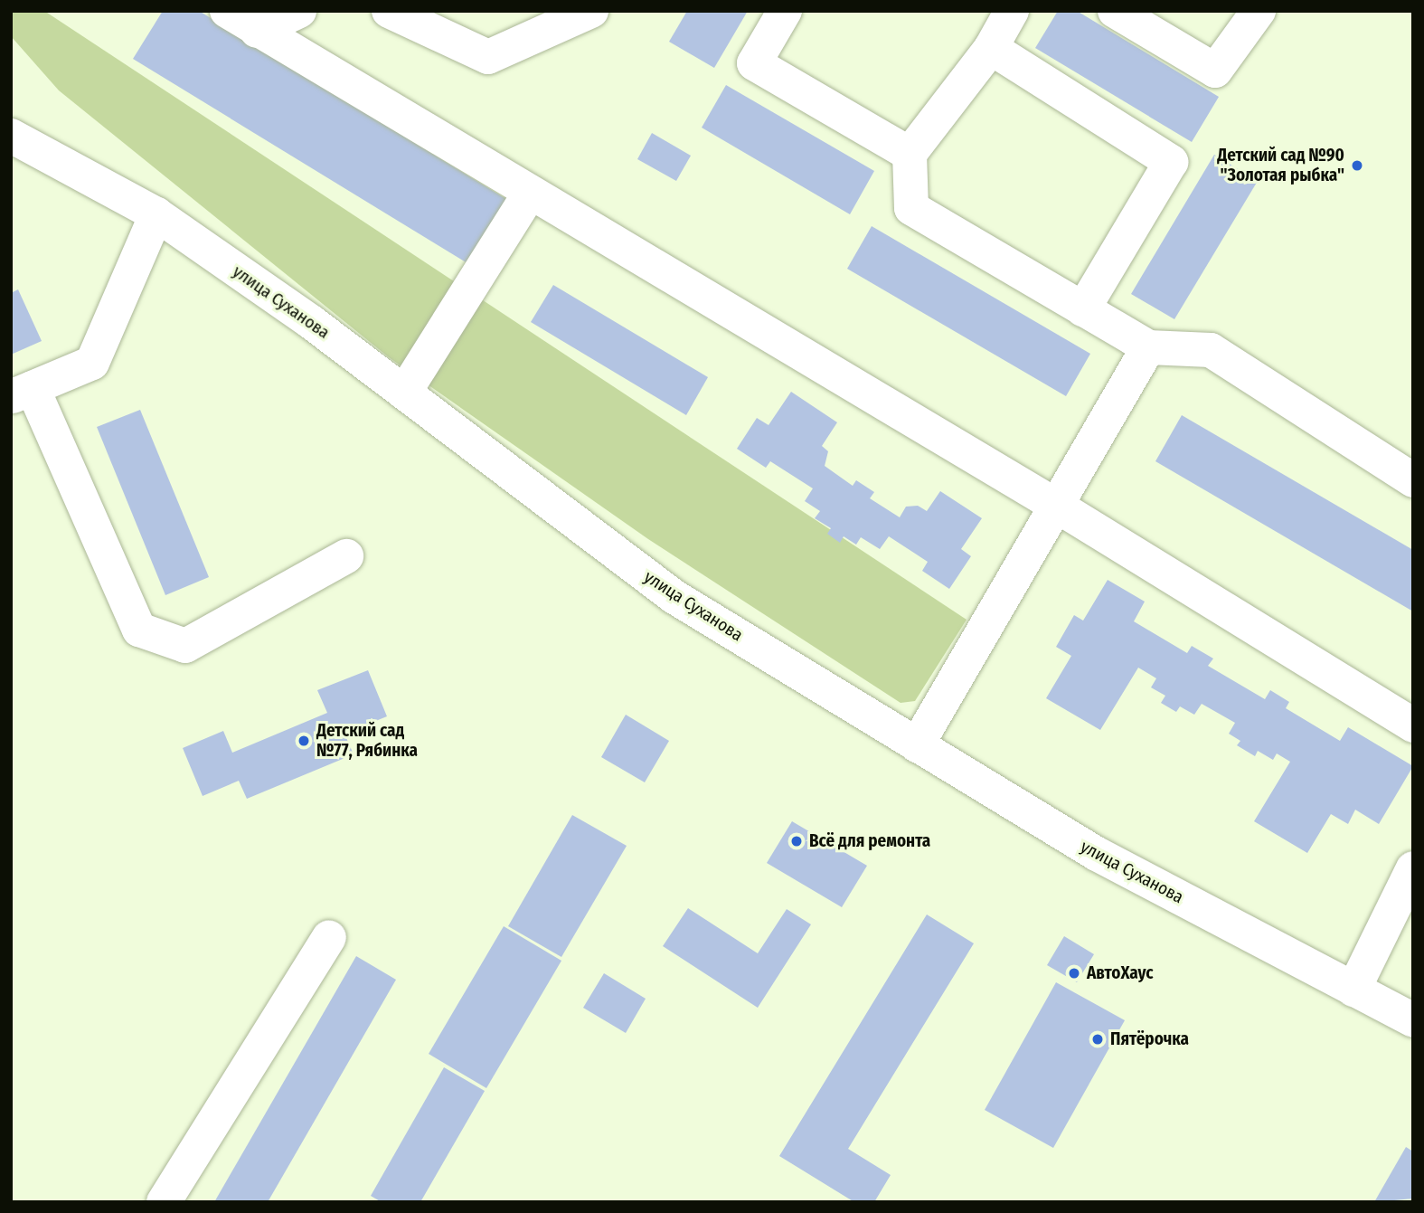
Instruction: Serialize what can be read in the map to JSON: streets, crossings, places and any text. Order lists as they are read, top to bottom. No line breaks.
{"streets":{"main road":["улица Суханова"]},"places":["Детский сад №90 \"Золотая рыбка\"","Детский сад №77, Рябинка","Всё для ремонта","АвтоХаус","Пятёрочка"]}
